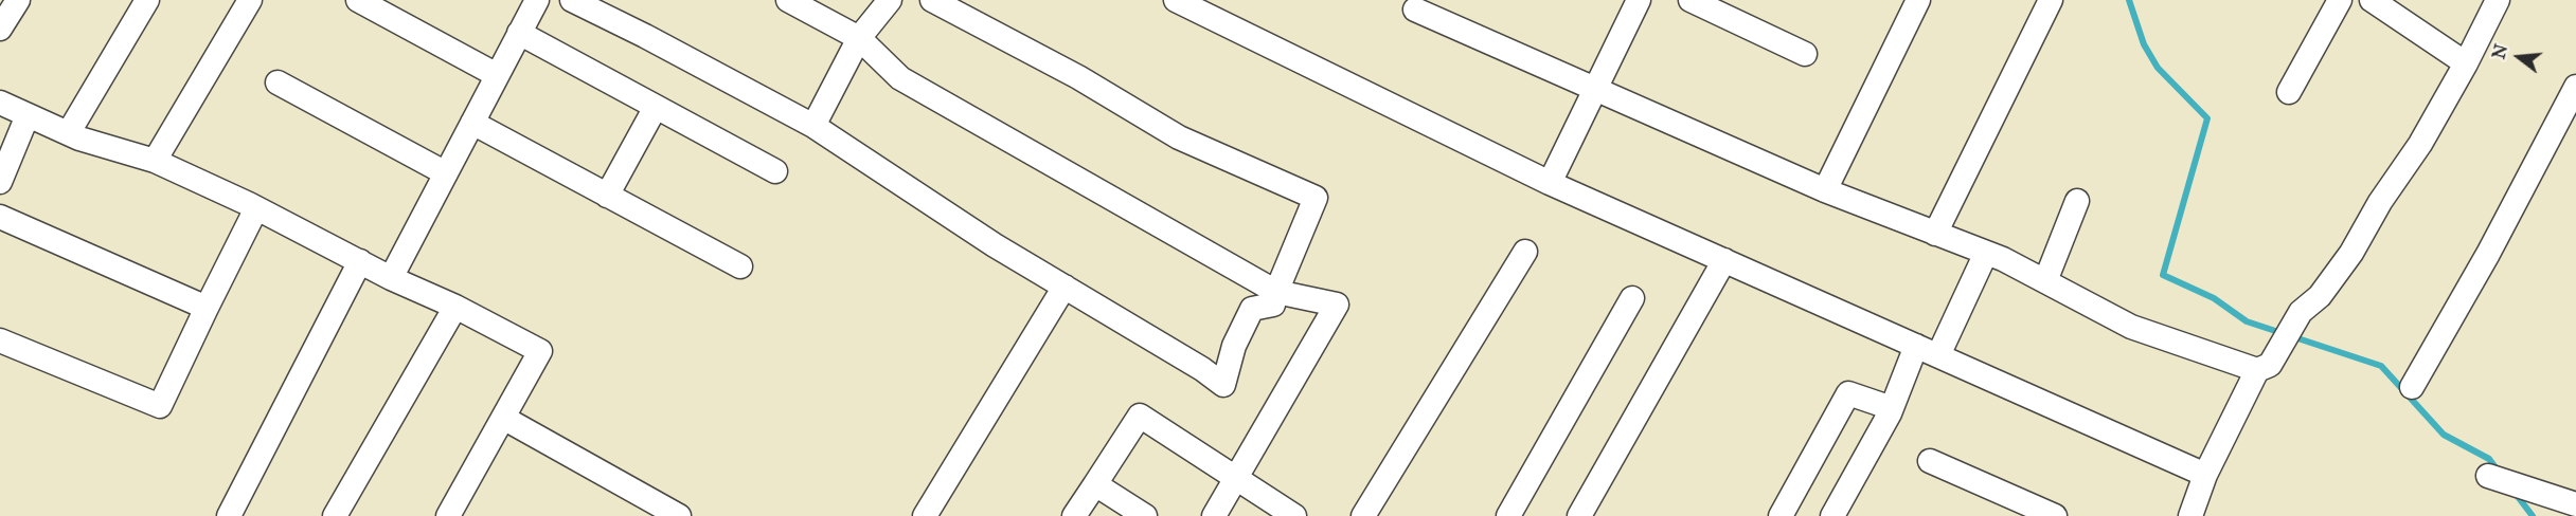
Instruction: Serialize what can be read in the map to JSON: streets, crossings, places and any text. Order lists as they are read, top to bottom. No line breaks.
{"north":"left"}
